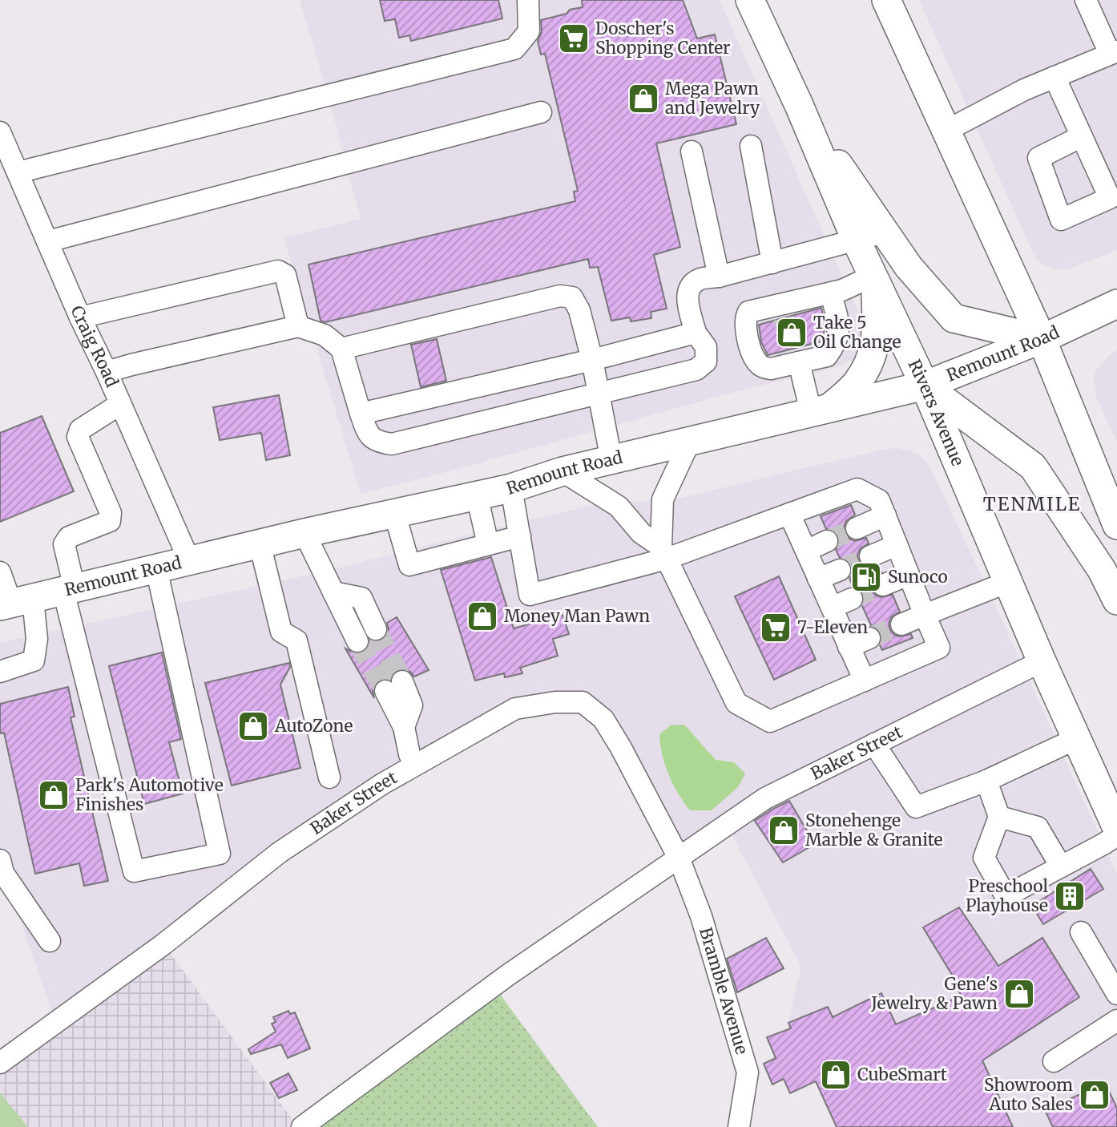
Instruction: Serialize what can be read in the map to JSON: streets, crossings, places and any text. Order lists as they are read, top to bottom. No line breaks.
{"streets":{"main road":["Remount Road","Rivers Avenue"],"street":["Craig Road","Baker Street","Bramble Avenue"]},"crossings":[["Craig Road","Remount Road"],["Remount Road","Rivers Avenue"],["Rivers Avenue","Baker Street"],["Baker Street","Bramble Avenue"]],"districts":["TENMILE"],"places":{"supermarket":["Doscher's Shopping Center","7-Eleven"],"shop":["Mega Pawn and Jewelry","Take 5 Oil Change","Money Man Pawn","AutoZone","Park's Automotive Finishes","Stonehenge Marble & Granite","Gene's Jewelry & Pawn","CubeSmart","Showroom Auto Sales"],"fuel station":["Sunoco"],"building":["Preschool Playhouse"]}}
